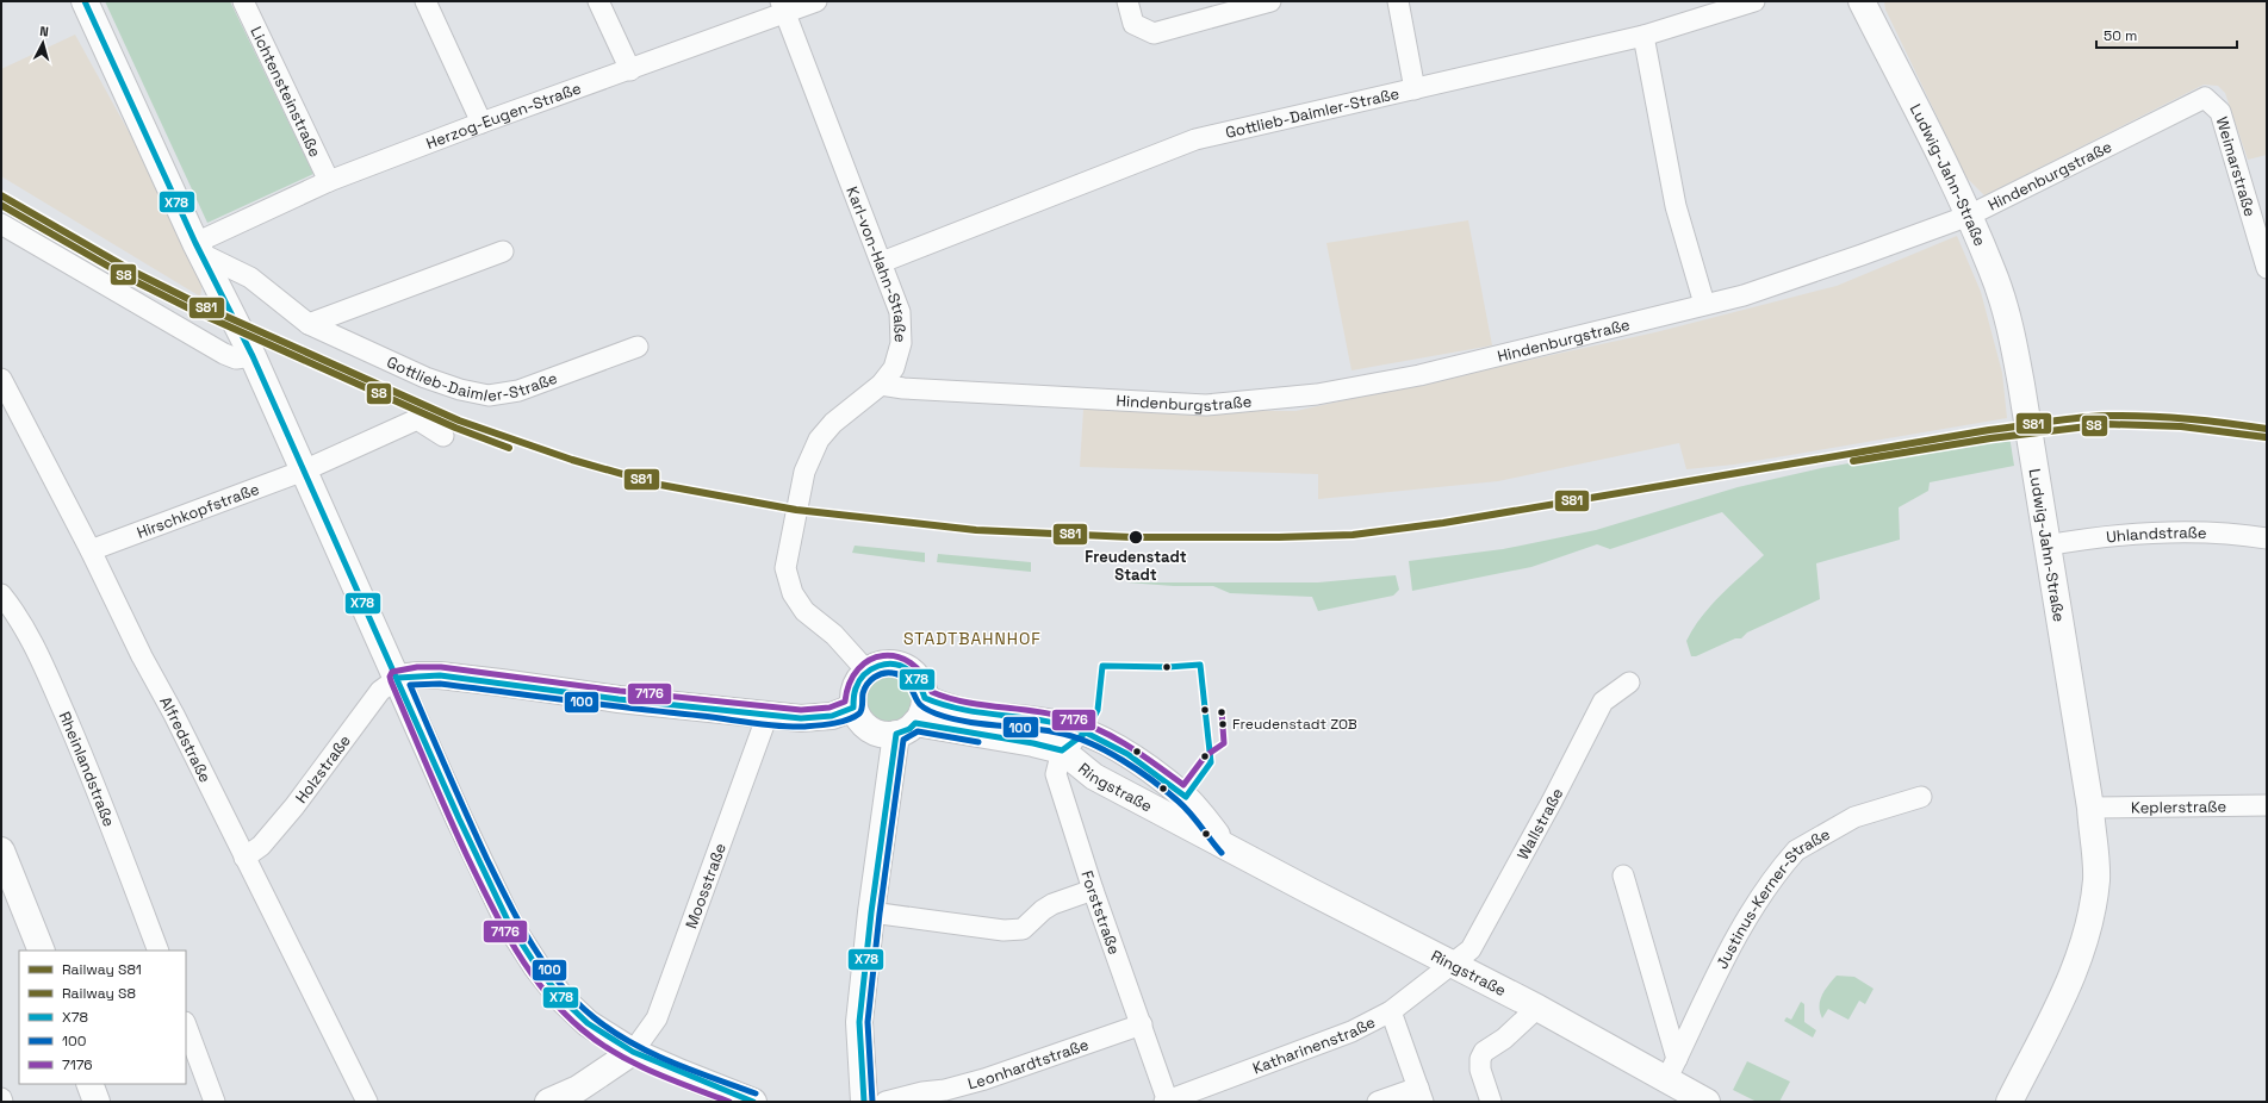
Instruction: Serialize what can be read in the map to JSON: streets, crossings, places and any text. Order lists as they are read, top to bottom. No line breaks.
{"streets":{"main road":["Ludwig-Jahn-Straße","Ringstraße"],"street":["Lichtensteinstraße","Gottlieb-Daimler-Straße","Herzog-Eugen-Straße","Weimarstraße","Hindenburgstraße","Karl-von-Hahn-Straße","Hirschkopfstraße","Uhlandstraße","Alfredstraße","Holzstraße","Rheinlandstraße","Keplerstraße","Wallstraße","Moosstraße","Justinus-Kerner-Straße","Forststraße","Katharinenstraße","Leonhardtstraße"]},"crossings":[["Lichtensteinstraße","Herzog-Eugen-Straße"],["Gottlieb-Daimler-Straße","Herzog-Eugen-Straße"],["Gottlieb-Daimler-Straße","Karl-von-Hahn-Straße"],["Herzog-Eugen-Straße","Karl-von-Hahn-Straße"],["Weimarstraße","Hindenburgstraße"],["Ludwig-Jahn-Straße","Hindenburgstraße"],["Ludwig-Jahn-Straße","Uhlandstraße"],["Ludwig-Jahn-Straße","Keplerstraße"],["Hindenburgstraße","Karl-von-Hahn-Straße"],["Karl-von-Hahn-Straße","Ringstraße"],["Hirschkopfstraße","Alfredstraße"],["Alfredstraße","Holzstraße"],["Ringstraße","Wallstraße"],["Ringstraße","Justinus-Kerner-Straße"],["Ringstraße","Forststraße"],["Ringstraße","Katharinenstraße"],["Wallstraße","Katharinenstraße"],["Forststraße","Katharinenstraße"],["Forststraße","Leonhardtstraße"]],"districts":["STADTBAHNHOF"],"places":["Freudenstadt Stadt","Freudenstadt ZOB"],"lines":["transit line X78","rail line S81","rail line S8","transit line 7176","transit line 100"],"legend":["Railway S81","Railway S8","X78","100","7176"],"scale_bar":"50 m","north":"top"}
